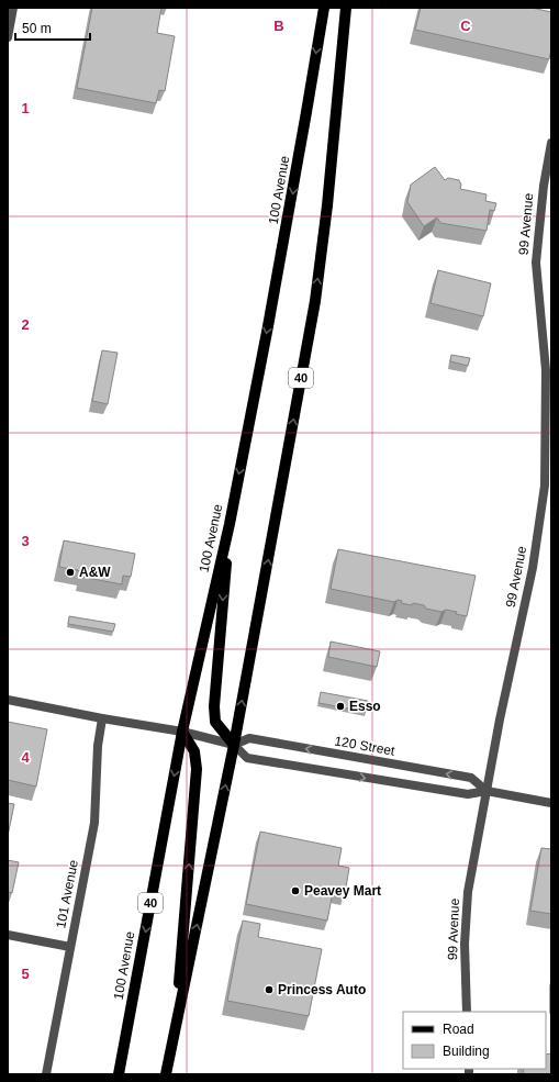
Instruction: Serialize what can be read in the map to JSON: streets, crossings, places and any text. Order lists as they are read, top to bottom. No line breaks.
{"streets":{"main road":["100 Avenue","40"],"street":["99 Avenue","120 Street","101 Avenue"]},"crossings":[["100 Avenue","120 Street"],["99 Avenue","120 Street"],["40","120 Street"],["120 Street","101 Avenue"]],"places":["A&W","Esso","Peavey Mart","Princess Auto"],"legend":["Road","Building"],"scale_bar":"50 m","grid":{"columns":["B","C"],"rows":["1","2","3","4","5"]}}
